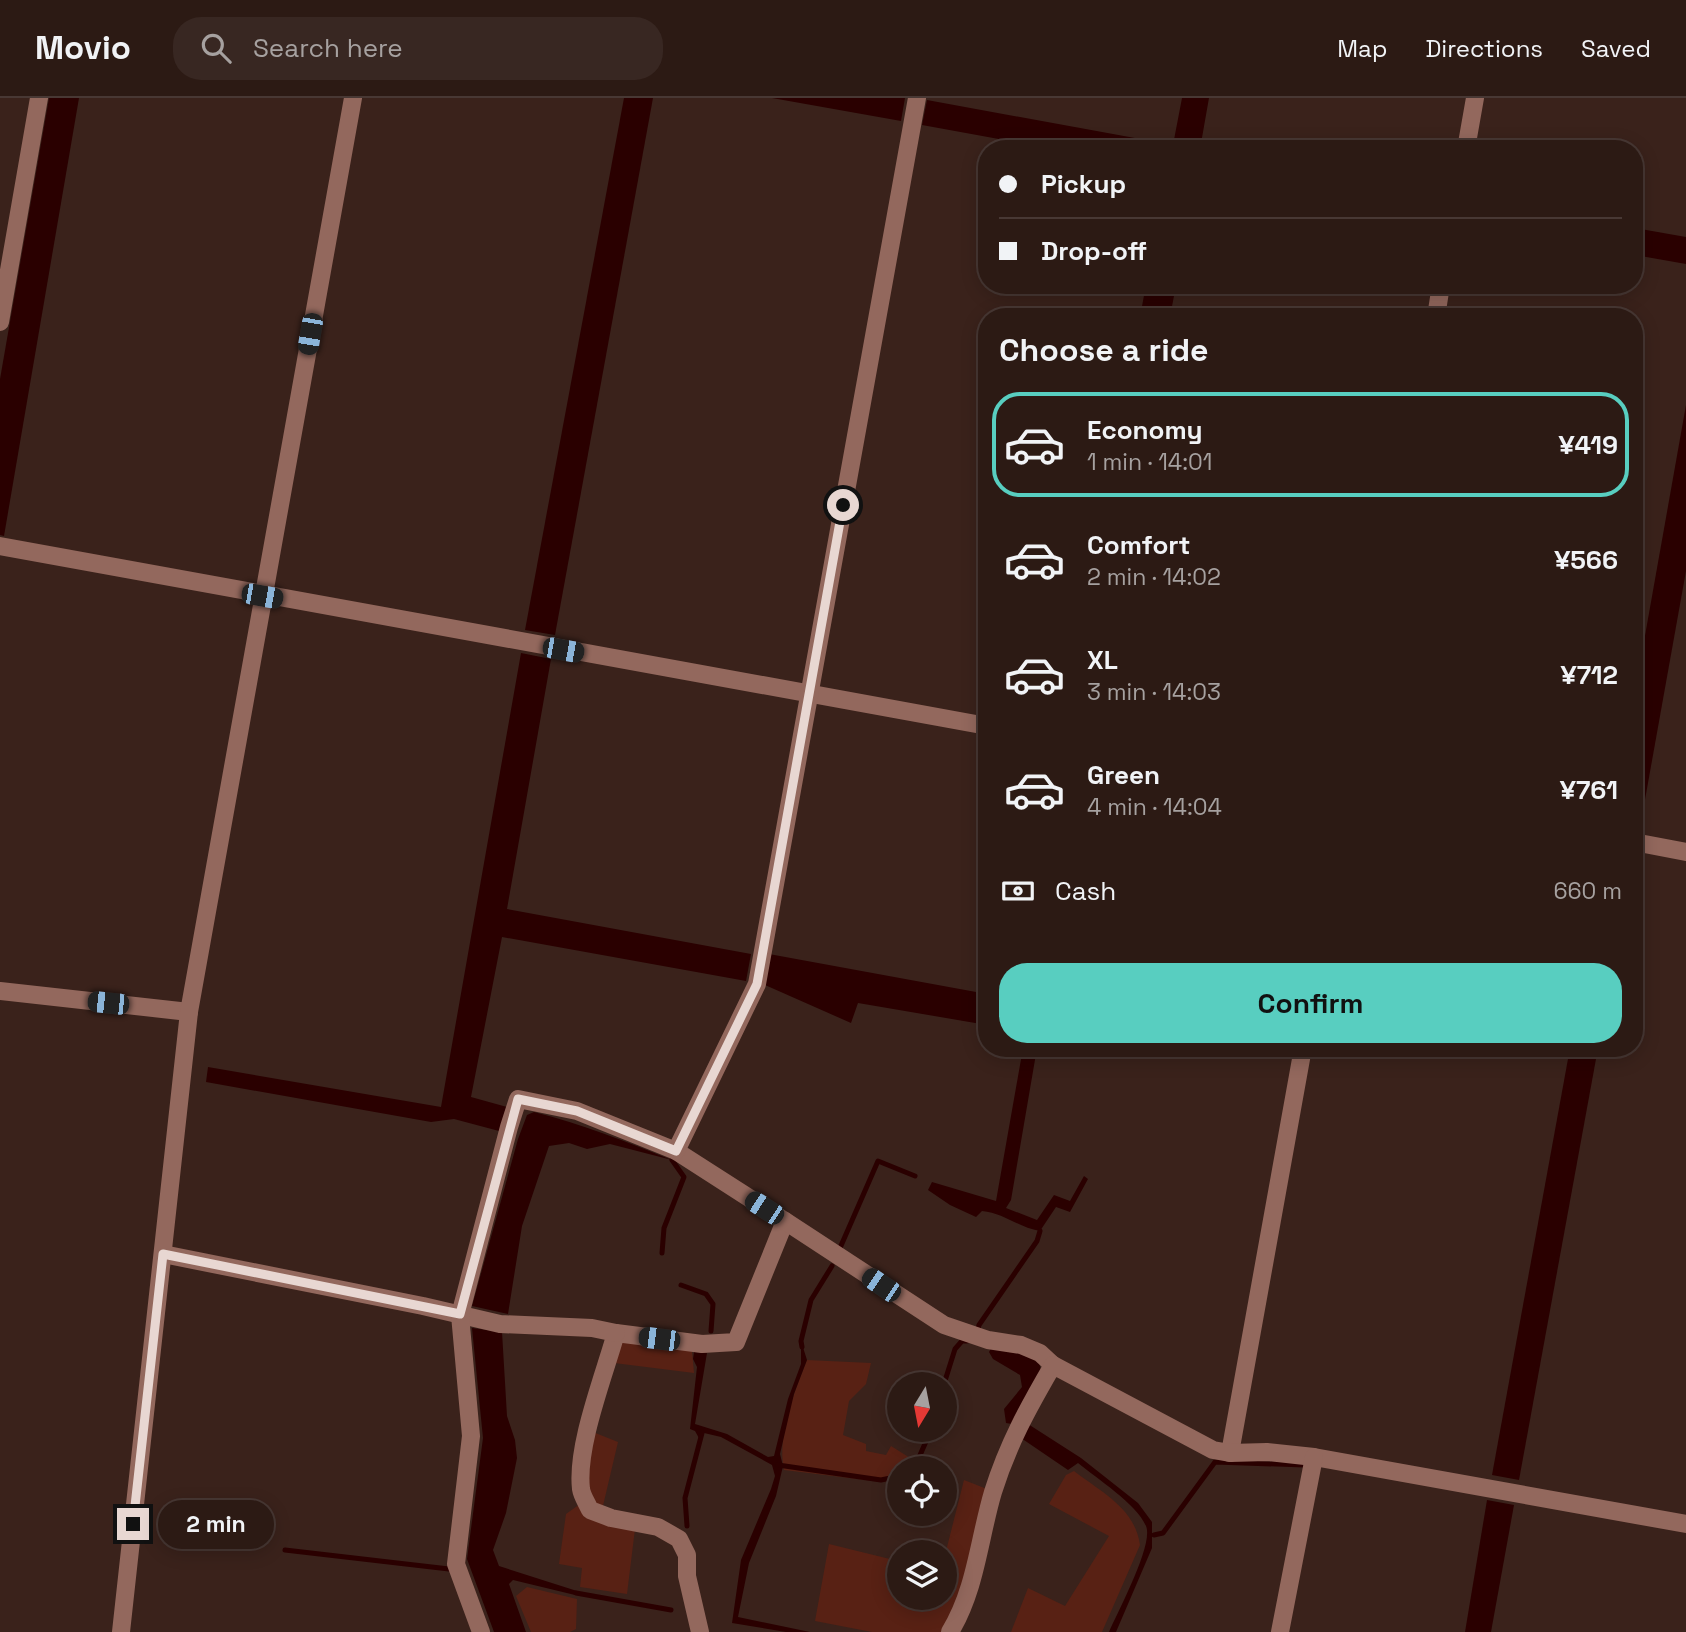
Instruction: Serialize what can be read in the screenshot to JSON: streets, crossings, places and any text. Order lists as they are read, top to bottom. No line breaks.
{"north":"bottom","page":{"header":"Movio","search":"Search here","nav":["Map","Directions","Saved"],"banner":["Pickup","Drop-off"],"heading":"Choose a ride","list":[{"name":"Economy","note":"1 min · 14:01","value":"¥419"},{"name":"Comfort","note":"2 min · 14:02","value":"¥566"},{"name":"XL","note":"3 min · 14:03","value":"¥712"},{"name":"Green","note":"4 min · 14:04","value":"¥761"}],"pay":["Cash","660 m"],"buttons":"Confirm","bubble":"2 min"}}
